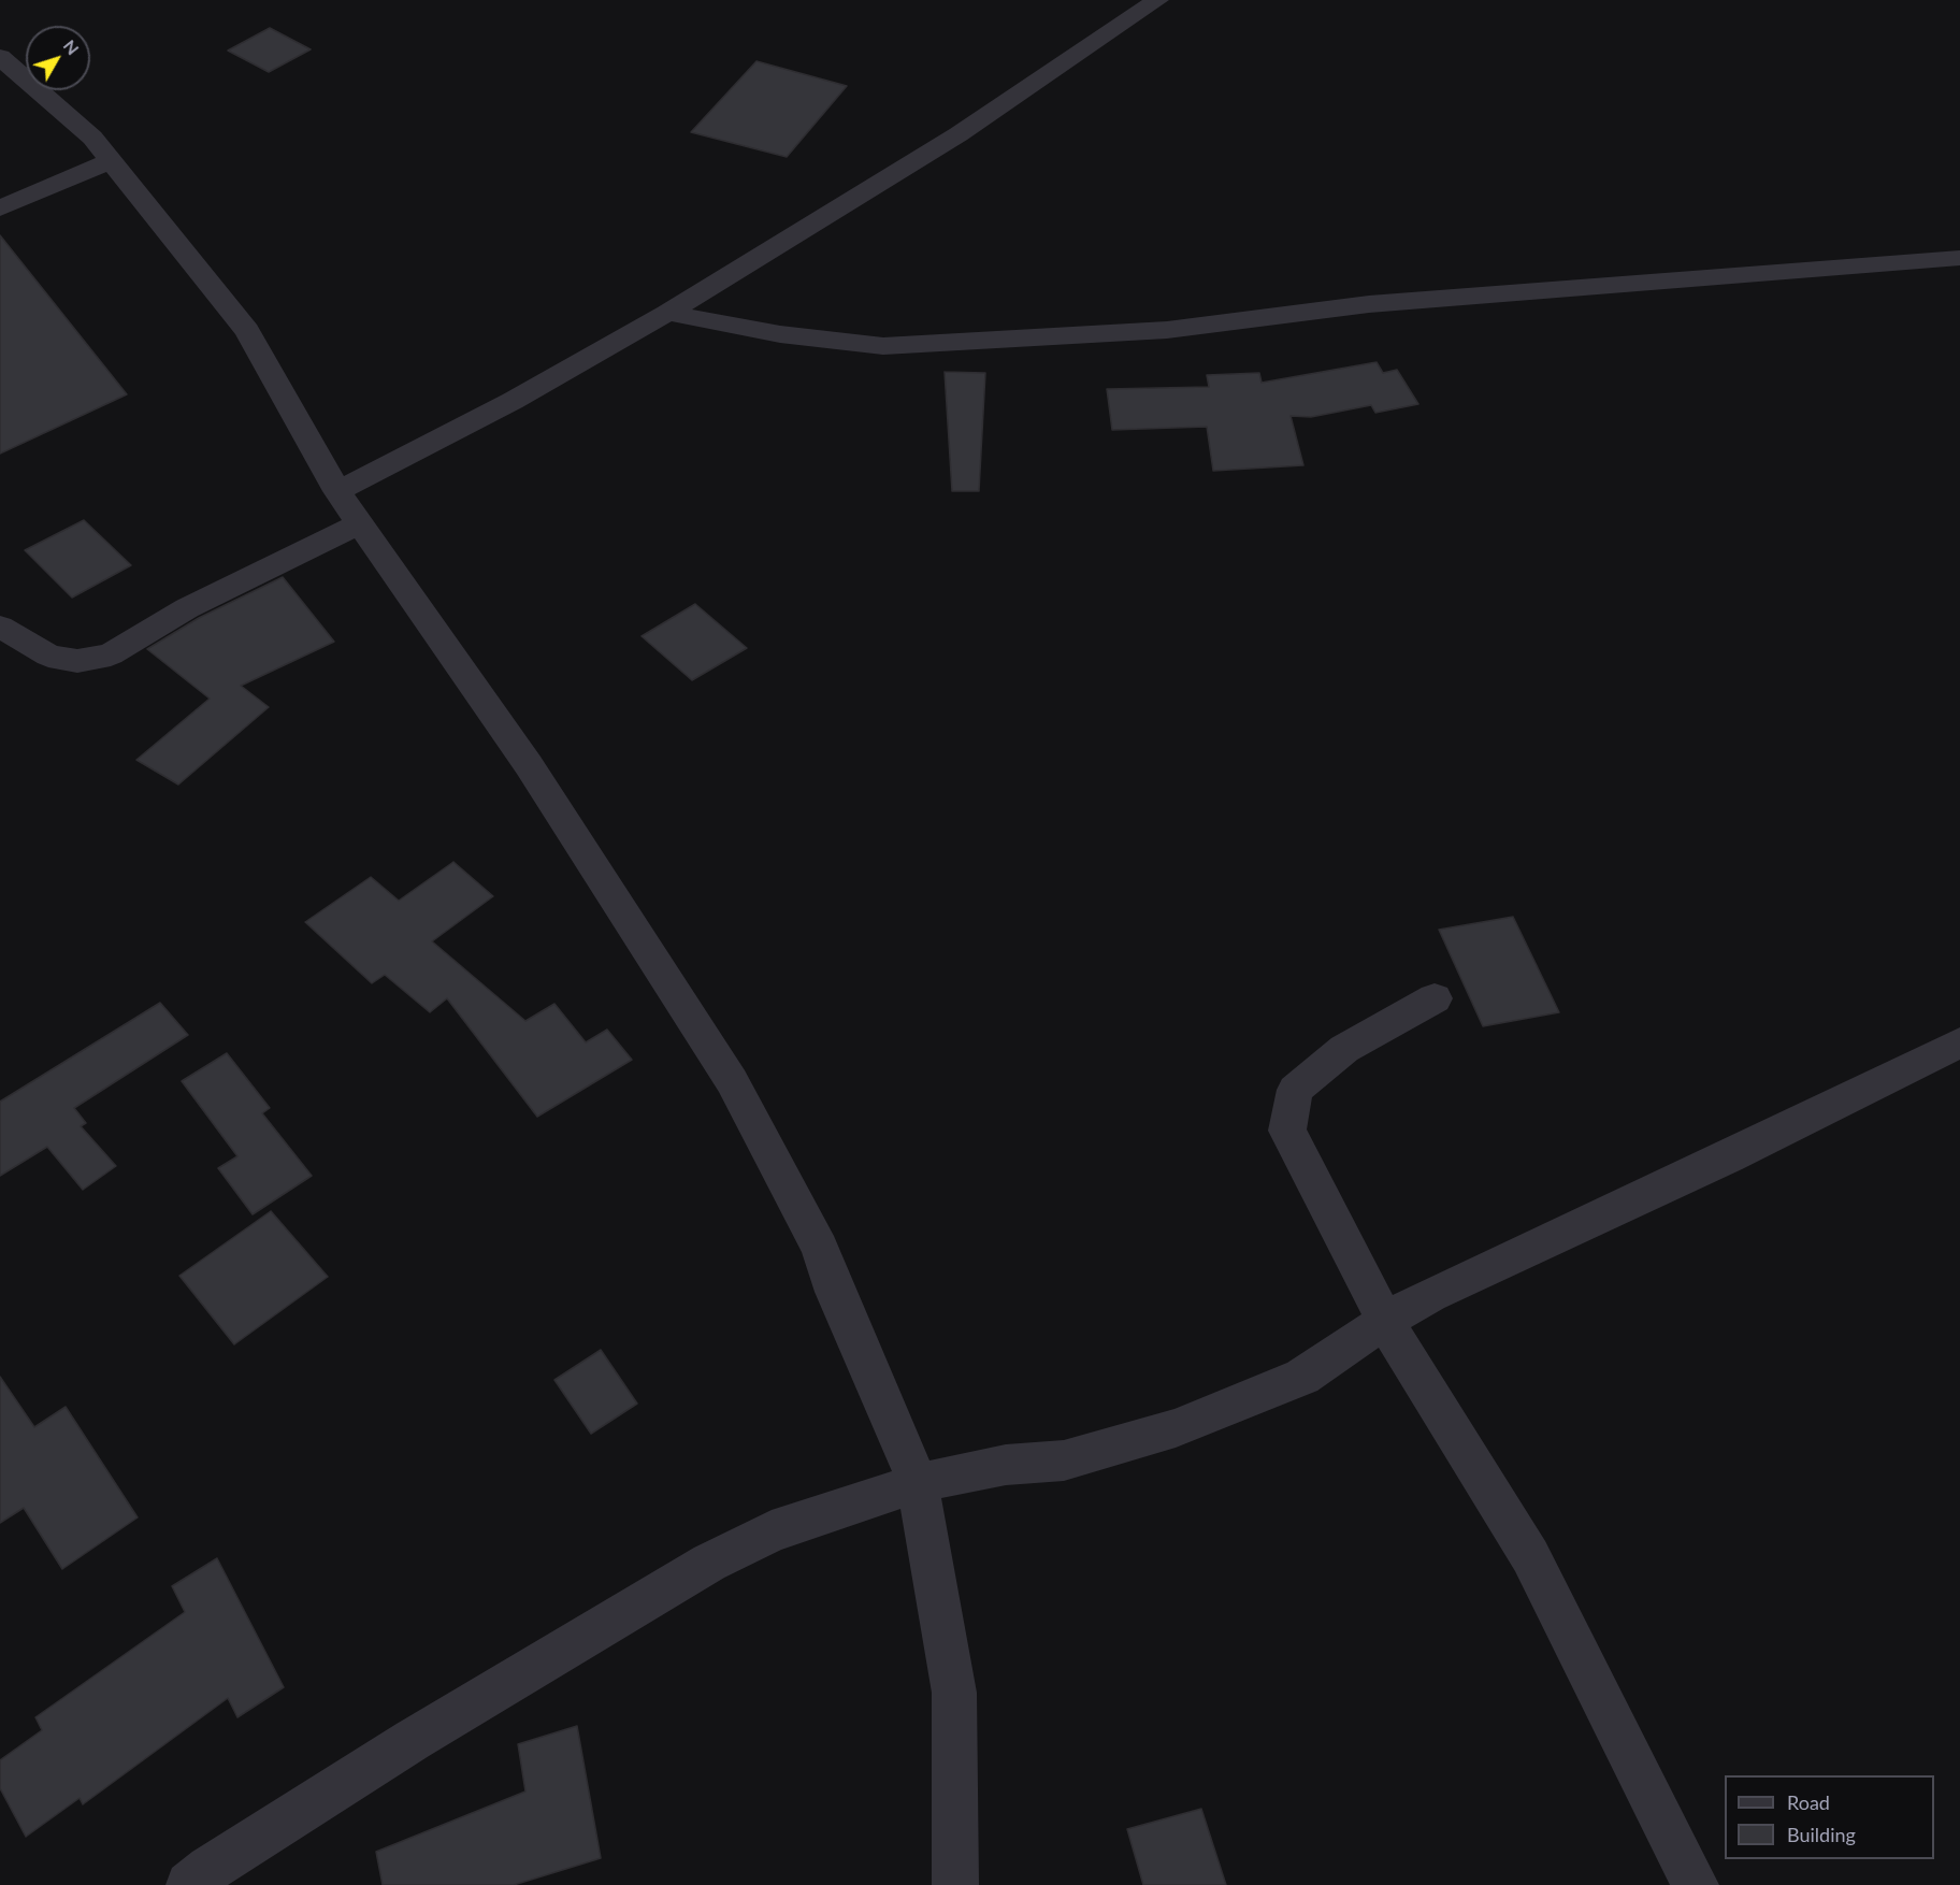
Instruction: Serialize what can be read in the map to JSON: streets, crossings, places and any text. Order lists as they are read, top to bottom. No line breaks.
{"legend":["Road","Building"],"north":"top right"}
